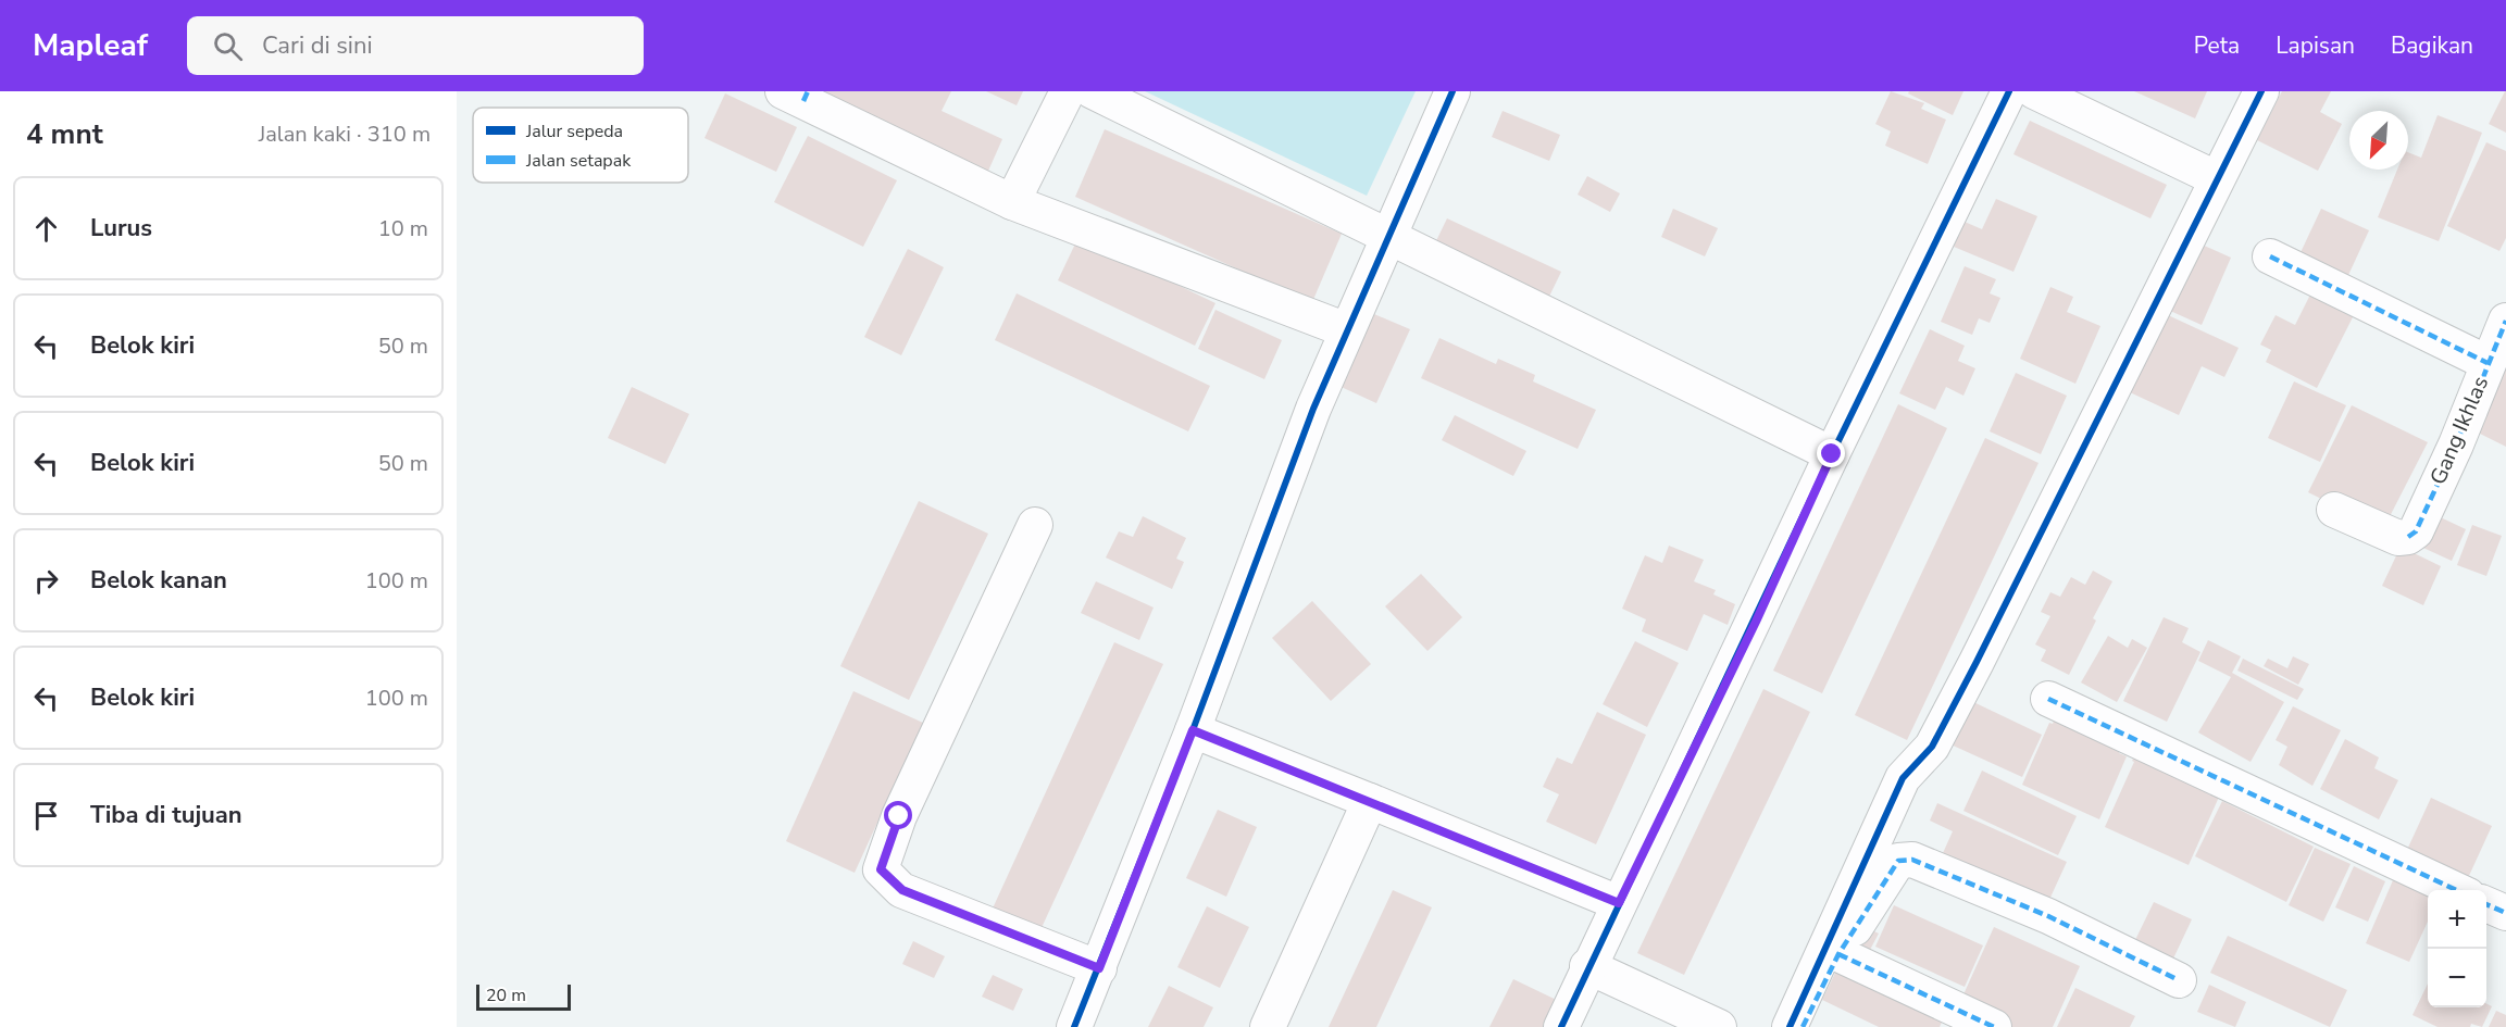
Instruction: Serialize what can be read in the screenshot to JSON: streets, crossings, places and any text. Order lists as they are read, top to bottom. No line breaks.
{"streets":{"street":["Gang Ikhlas"]},"legend":["Jalur sepeda","Jalan setapak"],"scale_bar":"20 m","north":"bottom left","page":{"header":"Mapleaf","search":"Cari di sini","nav":["Peta","Lapisan","Bagikan"],"heading":["4 mnt","Jalan kaki · 310 m"],"list":[["Lurus","10 m"],["Belok kiri","50 m"],["Belok kiri","50 m"],["Belok kanan","100 m"],["Belok kiri","100 m"],"Tiba di tujuan"],"map_buttons":["+","−"],"scale":"20 m"}}
